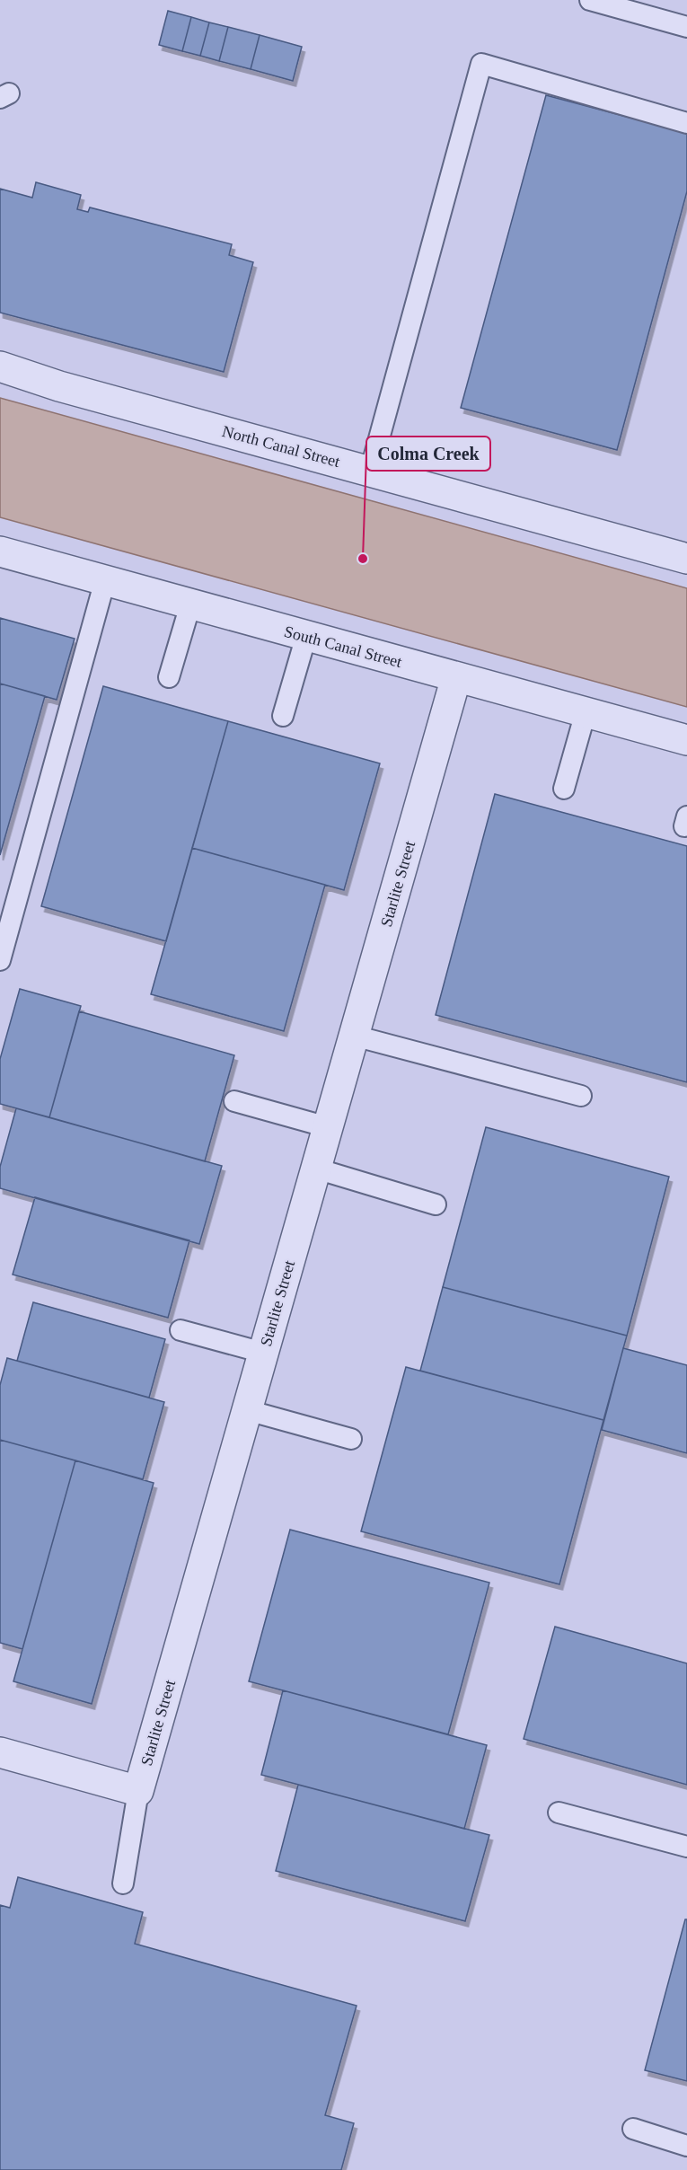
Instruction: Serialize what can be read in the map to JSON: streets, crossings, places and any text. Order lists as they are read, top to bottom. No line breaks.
{"streets":{"street":["North Canal Street","South Canal Street","Starlite Street"]},"crossings":[["South Canal Street","Starlite Street"]],"places":["Colma Creek"]}
